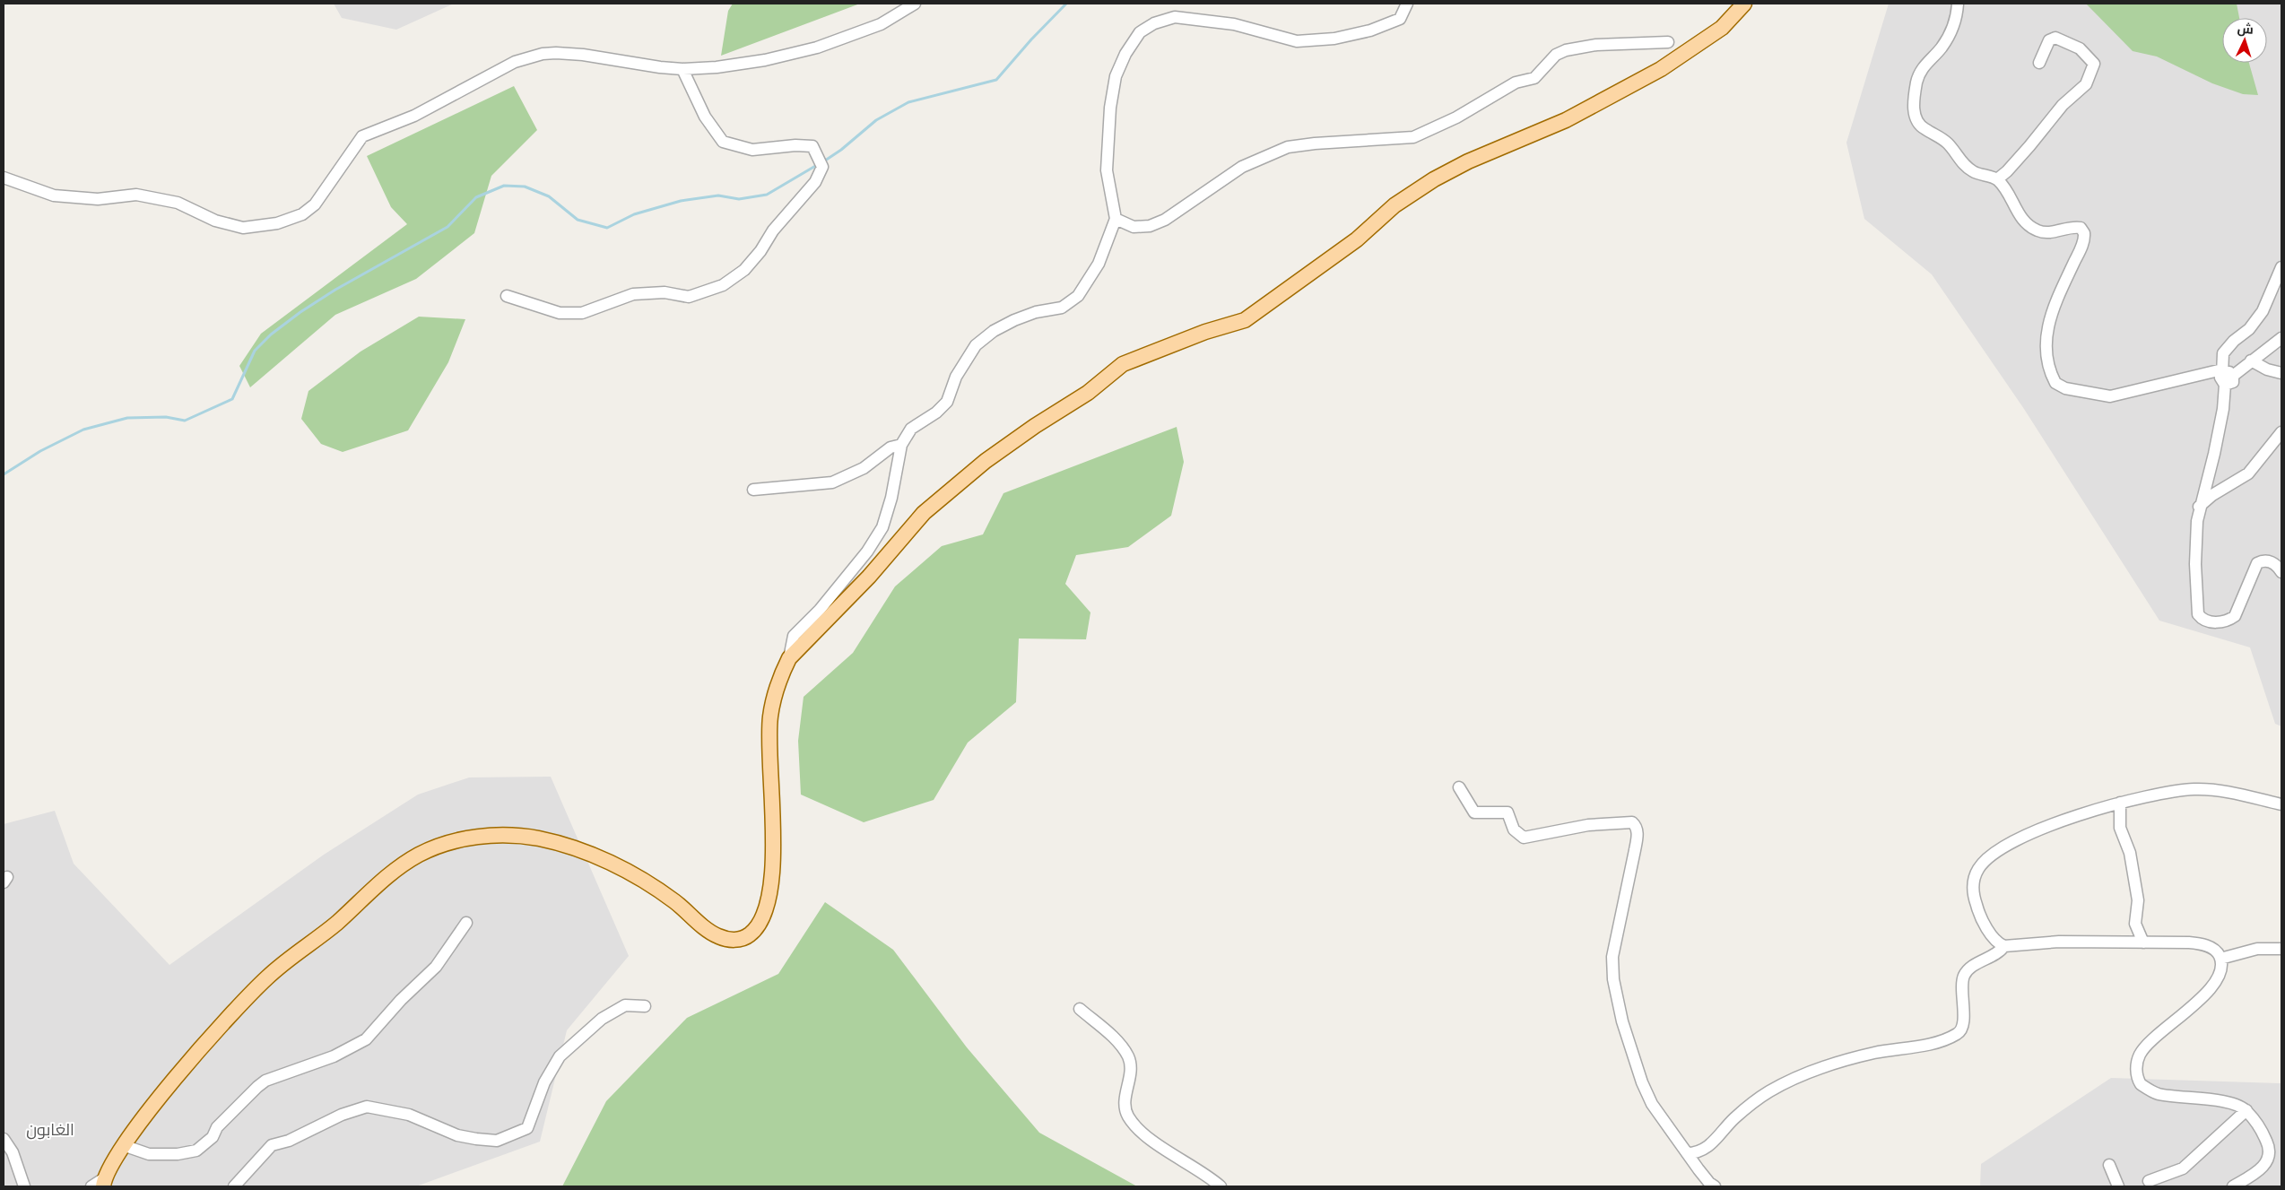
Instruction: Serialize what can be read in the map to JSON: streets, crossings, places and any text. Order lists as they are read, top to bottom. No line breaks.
{"districts":["الغابون"],"north":"top"}
